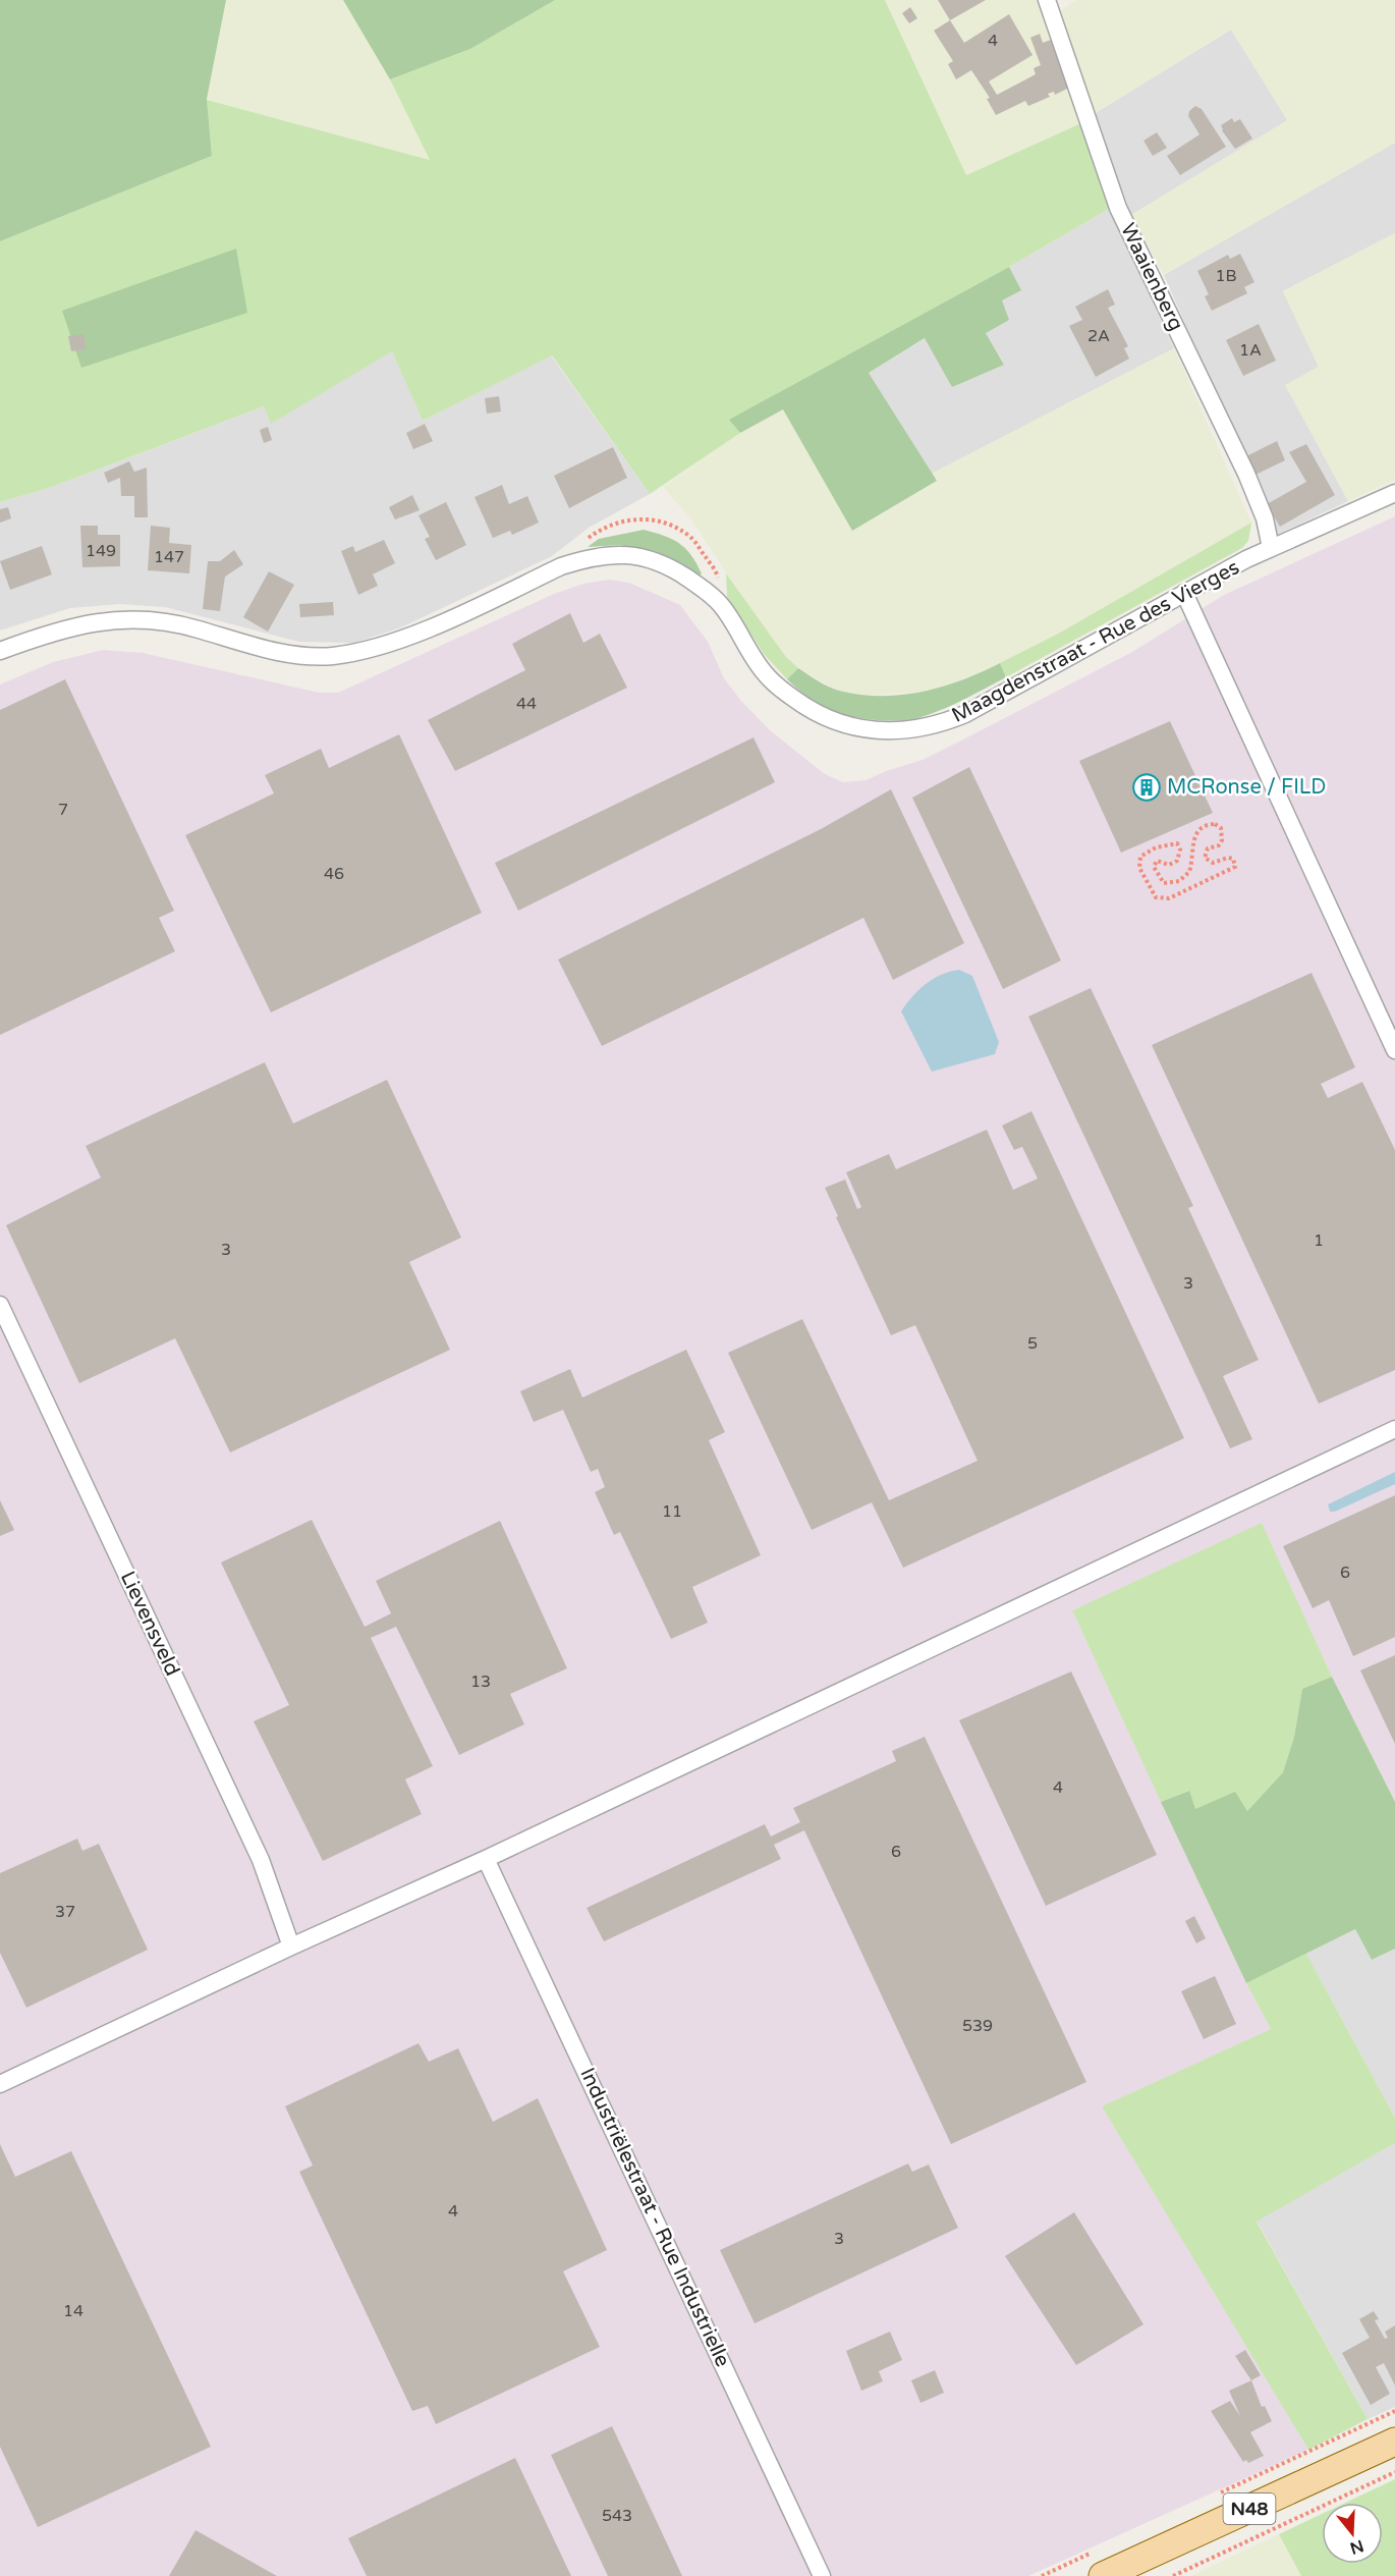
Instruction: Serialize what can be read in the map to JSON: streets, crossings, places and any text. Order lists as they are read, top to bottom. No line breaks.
{"streets":{"main road":["N48"],"street":["Waaienberg","Maagdenstraat - Rue des Vierges","Lievensveld","Industriëlestraat - Rue Industrielle"]},"crossings":[["Waaienberg","Maagdenstraat - Rue des Vierges"]],"places":{"building":["MCRonse / FILD"]},"house_numbers":["4","1B","2A","1A","149","147","44","7","46","1","3","3","5","11","6","13","4","6","37","539","4","3","14","543"],"north":"bottom"}
